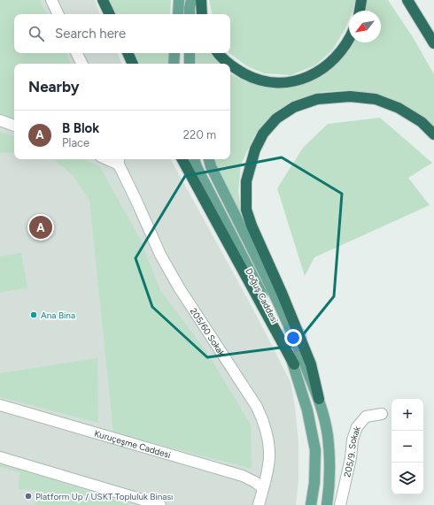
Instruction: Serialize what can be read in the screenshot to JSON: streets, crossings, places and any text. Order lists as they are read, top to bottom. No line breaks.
{"streets":{"main road":["Doğuş Caddesi"],"street":["205/60 Sokak","Kuruçeşme Caddesi","205/9. Sokak"]},"crossings":[["205/60 Sokak","Kuruçeşme Caddesi"]],"places":["Ana Bina","Platform Up / USKT Topluluk Binası"],"north":"bottom left","page":{"search":"Search here","heading":"Nearby","list":[{"mark":"A","name":"B Blok","note":"Place","value":"220 m"}],"pins":"A","map_buttons":["+","−"]}}
